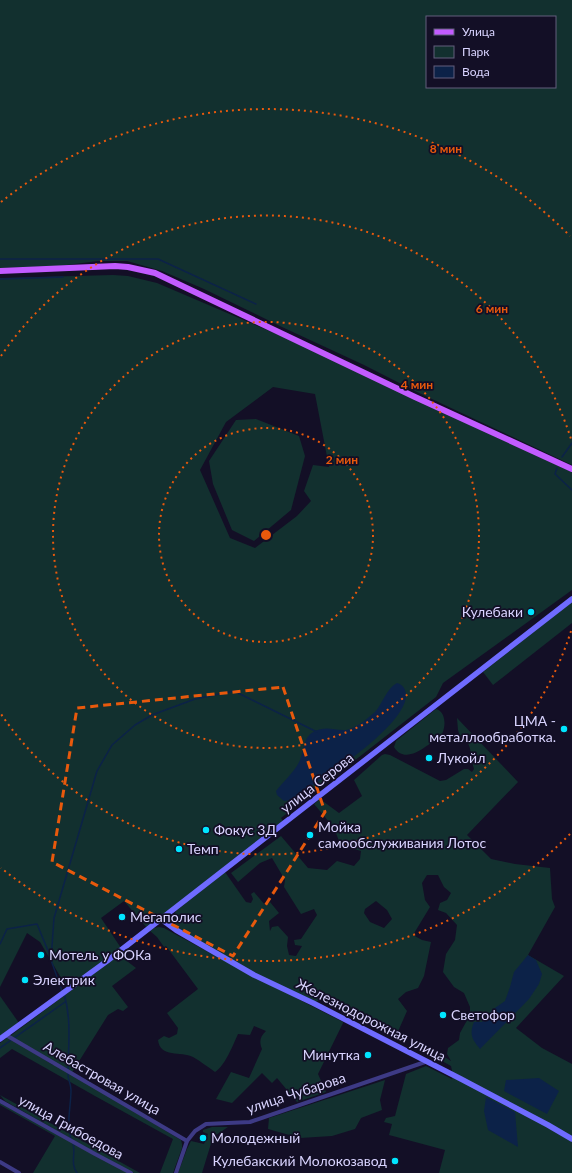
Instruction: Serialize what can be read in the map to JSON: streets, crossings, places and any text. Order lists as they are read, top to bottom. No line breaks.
{"streets":{"main road":["улица Серова","Железнодорожная улица"],"street":["Алебастровая улица","улица Чубарова","улица Грибоедова"]},"crossings":[["улица Серова","Железнодорожная улица"],["улица Серова","Алебастровая улица"],["Железнодорожная улица","улица Чубарова"],["Алебастровая улица","улица Чубарова"]],"places":["Кулебаки","ЦМА - металлообработка.","Лукойл","Фокус 3Д","Мойка самообслуживания Лотос","Темп","Мегаполис","Мотель у ФОКа","Электрик","Светофор","Минутка","Молодежный","Кулебакский Молокозавод"],"legend":["Улица","Парк","Вода"],"rings":["8 мин","6 мин","4 мин","2 мин"]}
